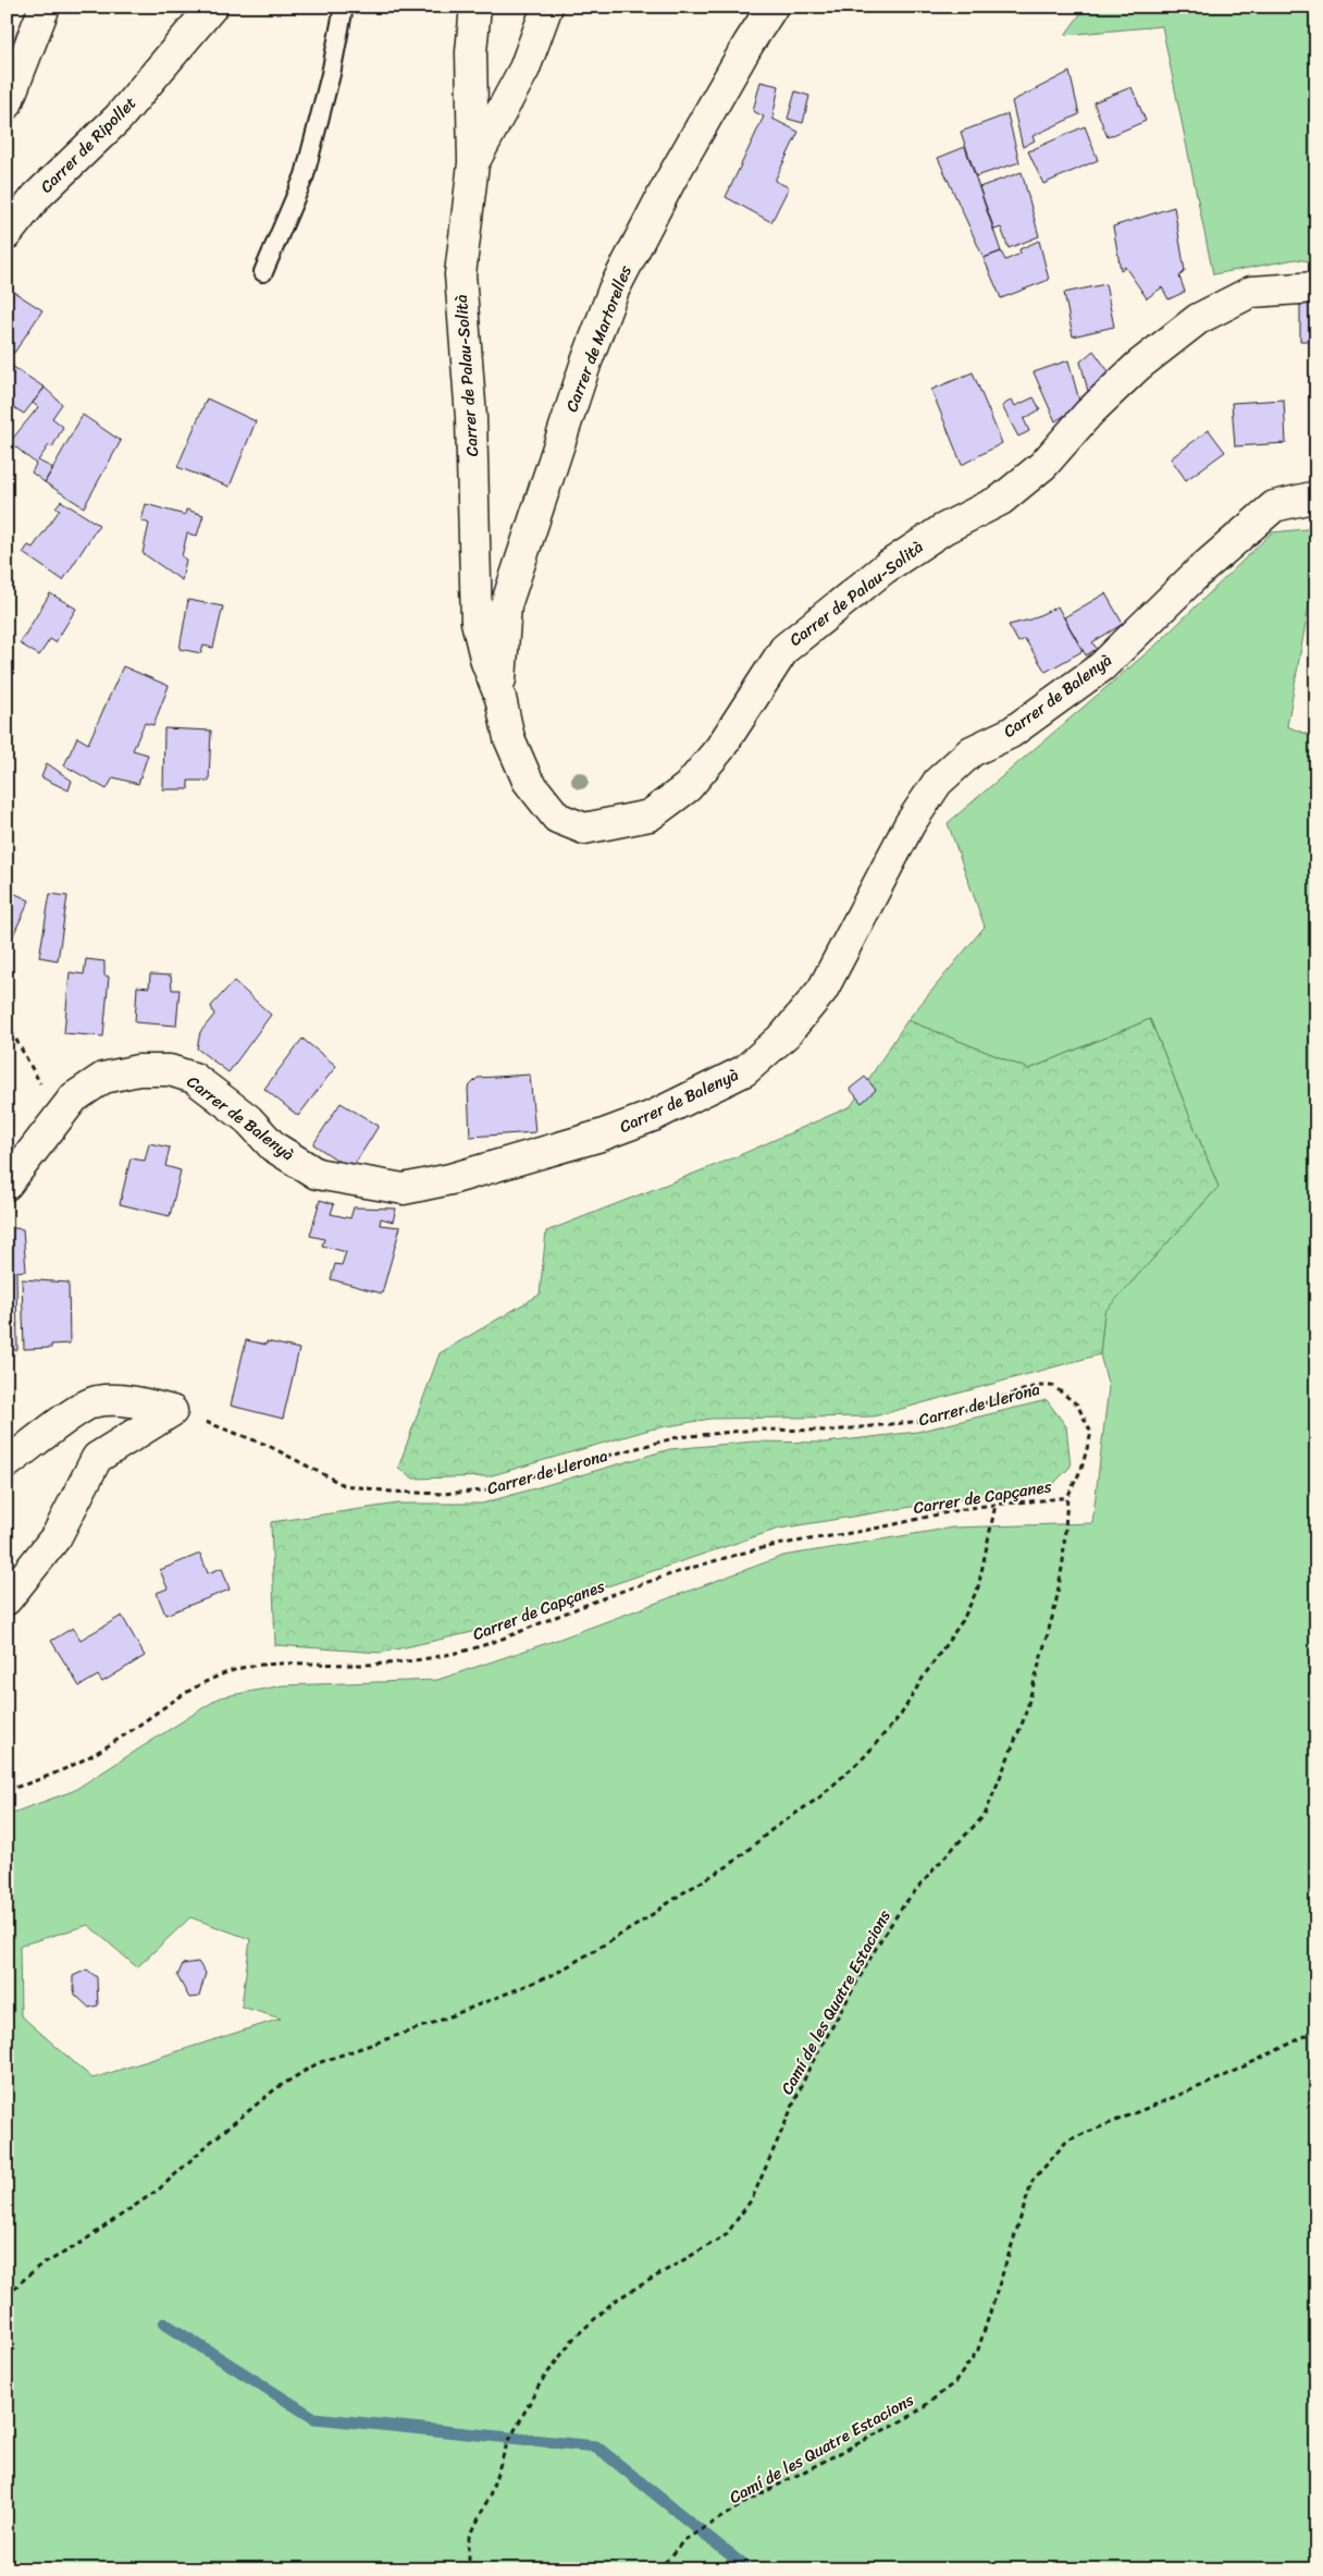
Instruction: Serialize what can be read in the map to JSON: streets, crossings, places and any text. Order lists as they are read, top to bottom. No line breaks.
{"streets":{"street":["Carrer de Ripollet","Carrer de Martorelles","Carrer de Palau-Solità","Carrer de Balenyà"],"path":["Carrer de Llerona","Carrer de Capçanes","Camí de les Quatre Estacions"]},"crossings":[["Carrer de Martorelles","Carrer de Palau-Solità"],["Carrer de Llerona","Carrer de Capçanes"],["Carrer de Llerona","Camí de les Quatre Estacions"],["Carrer de Capçanes","Camí de les Quatre Estacions"]]}
